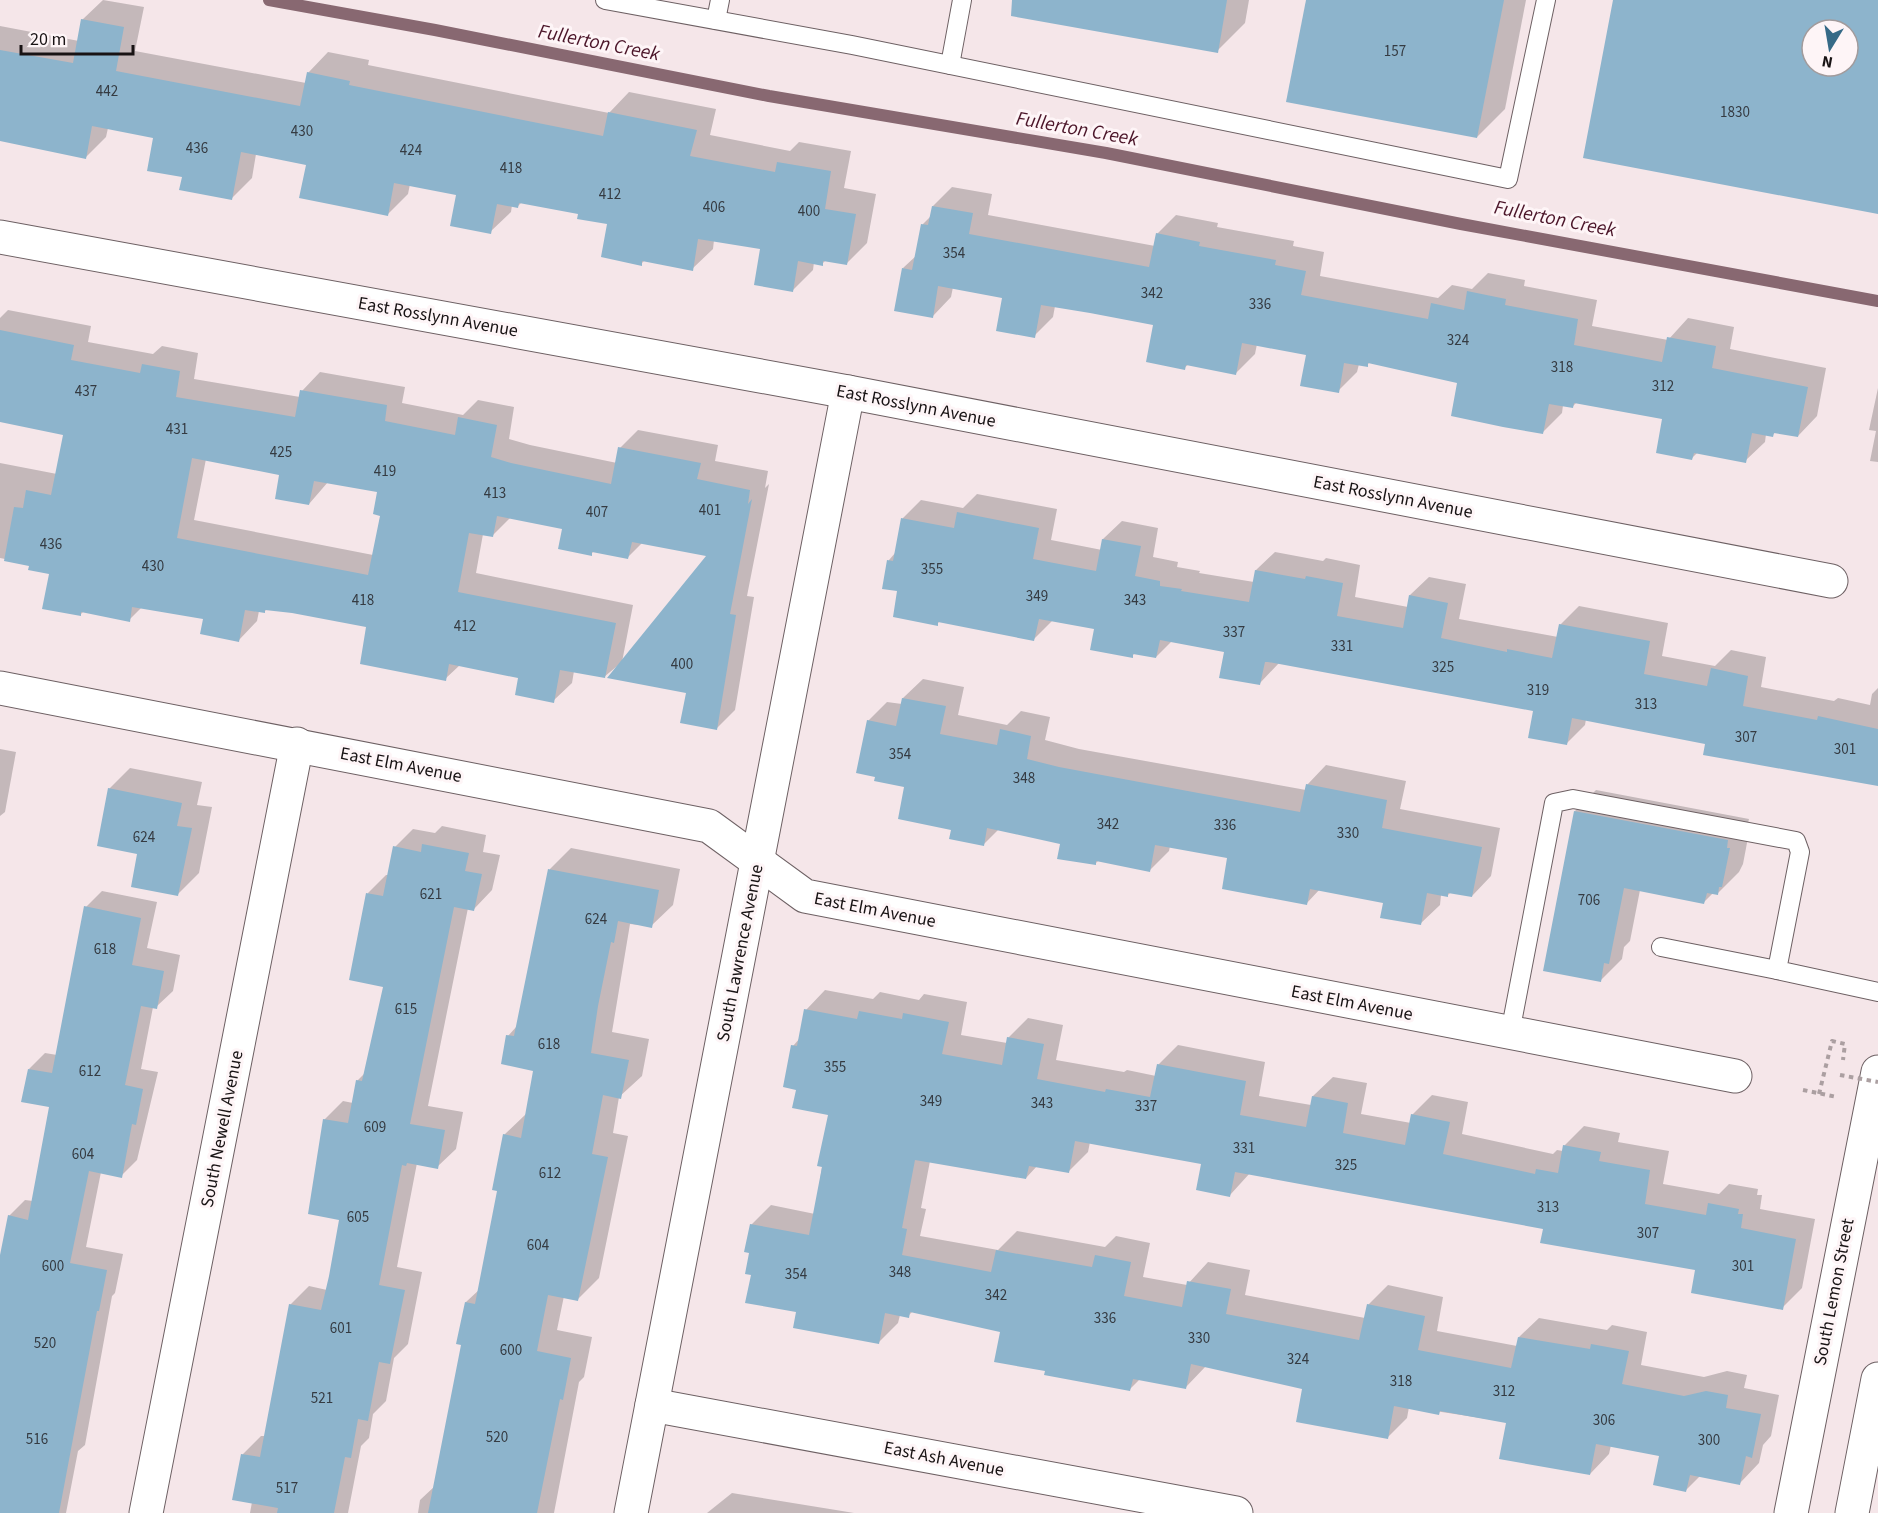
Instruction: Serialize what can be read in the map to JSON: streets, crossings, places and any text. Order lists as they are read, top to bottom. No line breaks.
{"streets":{"street":["East Rosslynn Avenue","East Elm Avenue","South Lawrence Avenue","South Newell Avenue","South Lemon Street","East Ash Avenue"]},"crossings":[["East Rosslynn Avenue","South Lawrence Avenue"],["East Elm Avenue","South Lawrence Avenue"],["East Elm Avenue","South Newell Avenue"],["South Lawrence Avenue","East Ash Avenue"]],"water":["Fullerton Creek"],"house_numbers":["157","442","1830","430","436","424","418","412","406","400","354","342","336","324","318","312","437","431","425","419","413","401","407","436","430","355","349","418","343","412","337","331","400","325","319","313","307","301","354","348","342","336","330","624","621","706","624","618","615","618","355","612","349","343","337","609","331","604","325","612","313","605","307","604","600","301","348","354","342","336","601","330","520","600","324","318","312","521","306","520","516","300","517"],"scale_bar":"20 m","north":"bottom"}
